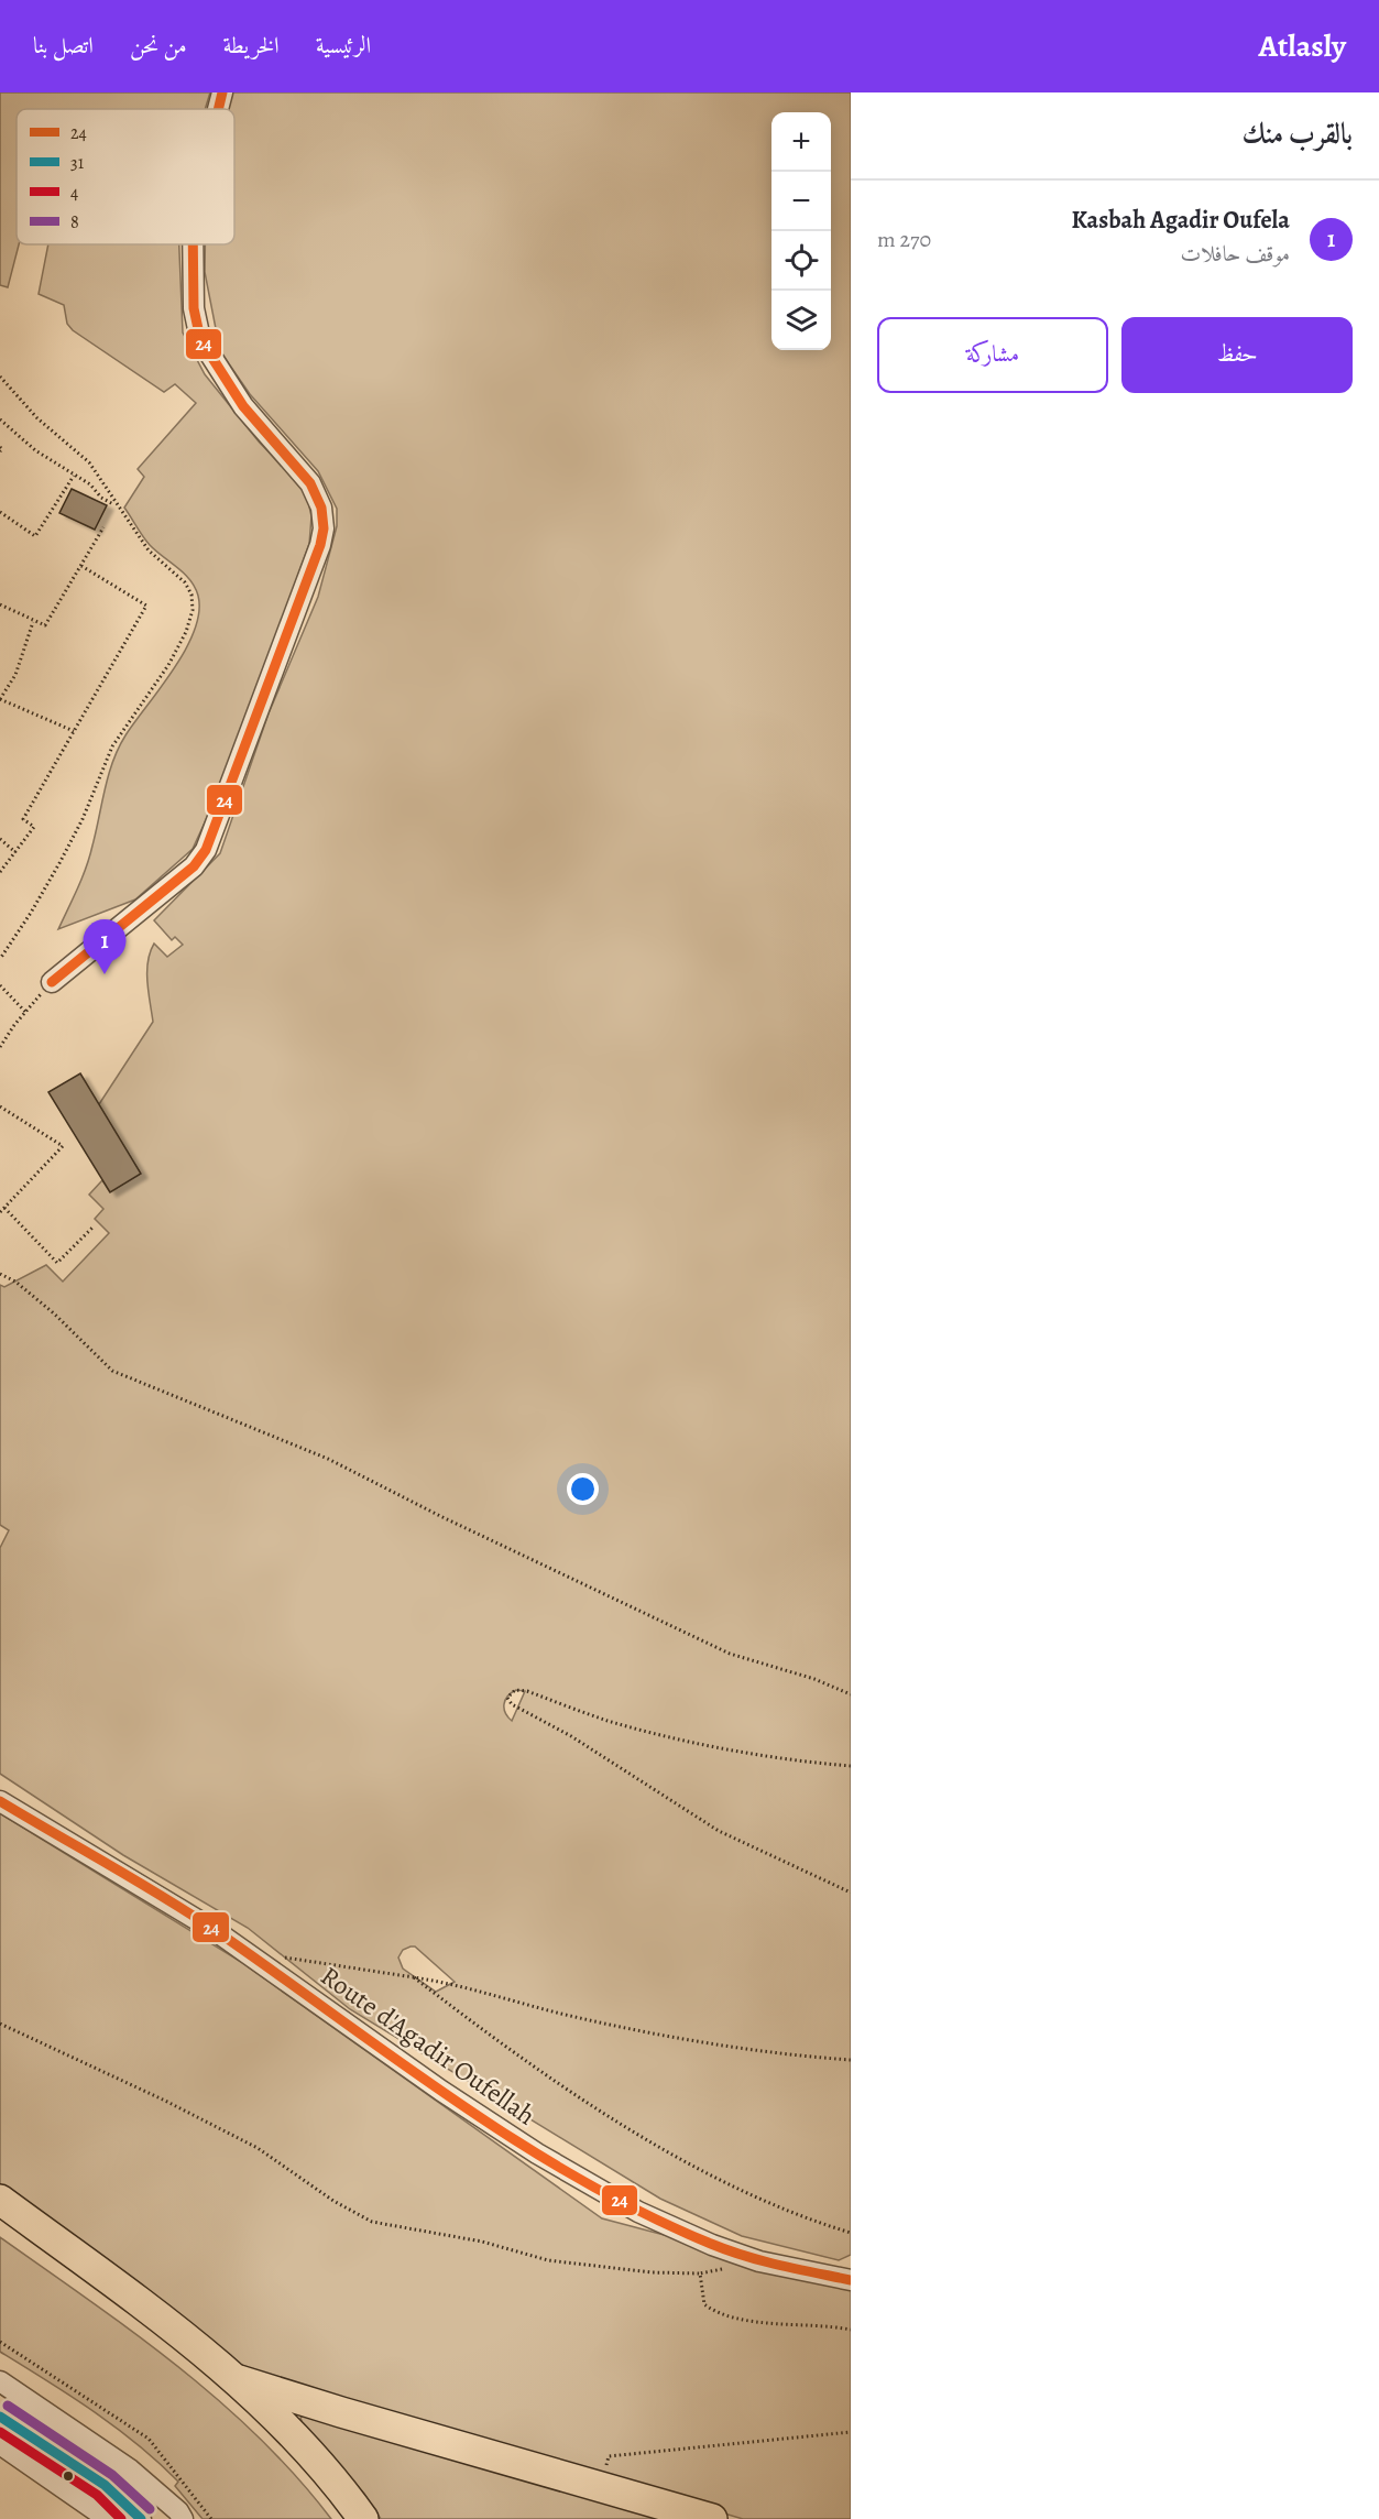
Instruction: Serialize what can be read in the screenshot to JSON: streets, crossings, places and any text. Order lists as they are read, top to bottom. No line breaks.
{"streets":{"street":["Route d'Agadir Oufellah"]},"lines":["transit line 24","transit line 8","transit line 31","transit line 4"],"legend":["24","31","4","8"],"page":{"header":"Atlasly","nav":["الرئيسية","الخريطة","من نحن","اتصل بنا"],"heading":"بالقرب منك","map_buttons":["+","−"],"list":[{"mark":"1","name":"Kasbah Agadir Oufela","note":"موقف حافلات","value":"270 m"}],"buttons":["حفظ","مشاركة"],"pins":"1"}}
